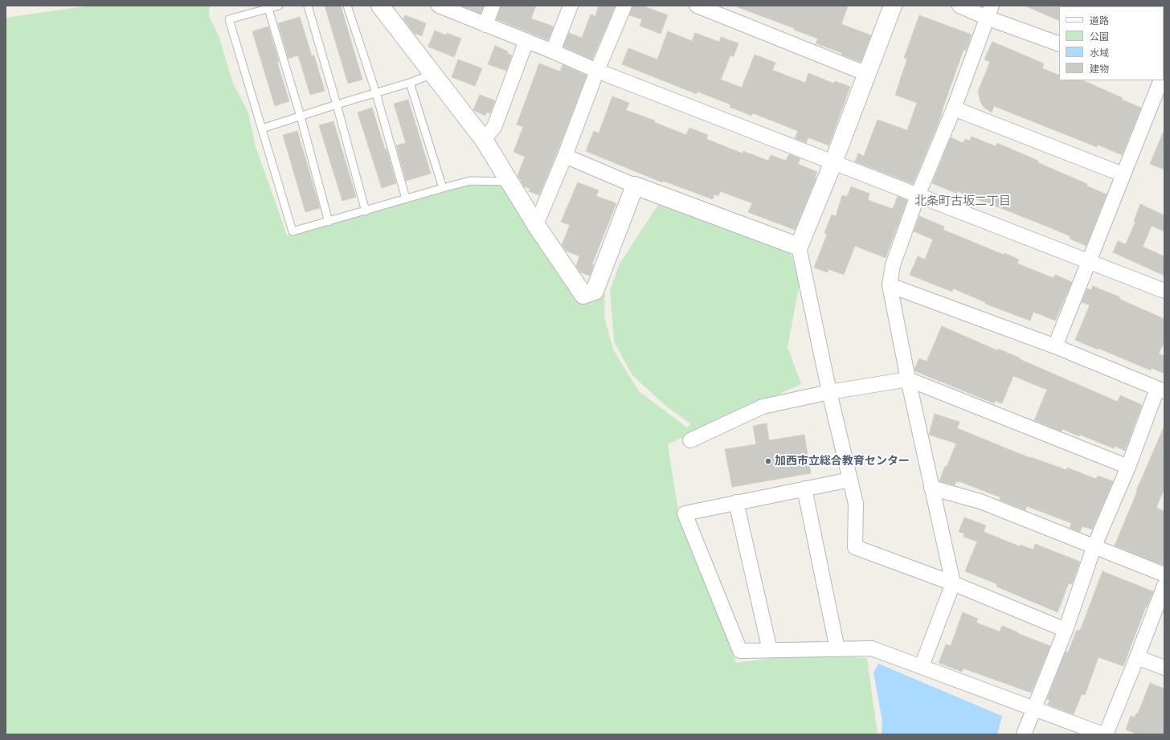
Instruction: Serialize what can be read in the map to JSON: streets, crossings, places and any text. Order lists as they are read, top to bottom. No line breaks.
{"districts":["北条町古坂二丁目"],"places":["加西市立総合教育センター"],"legend":["道路","公園","水域","建物"]}
